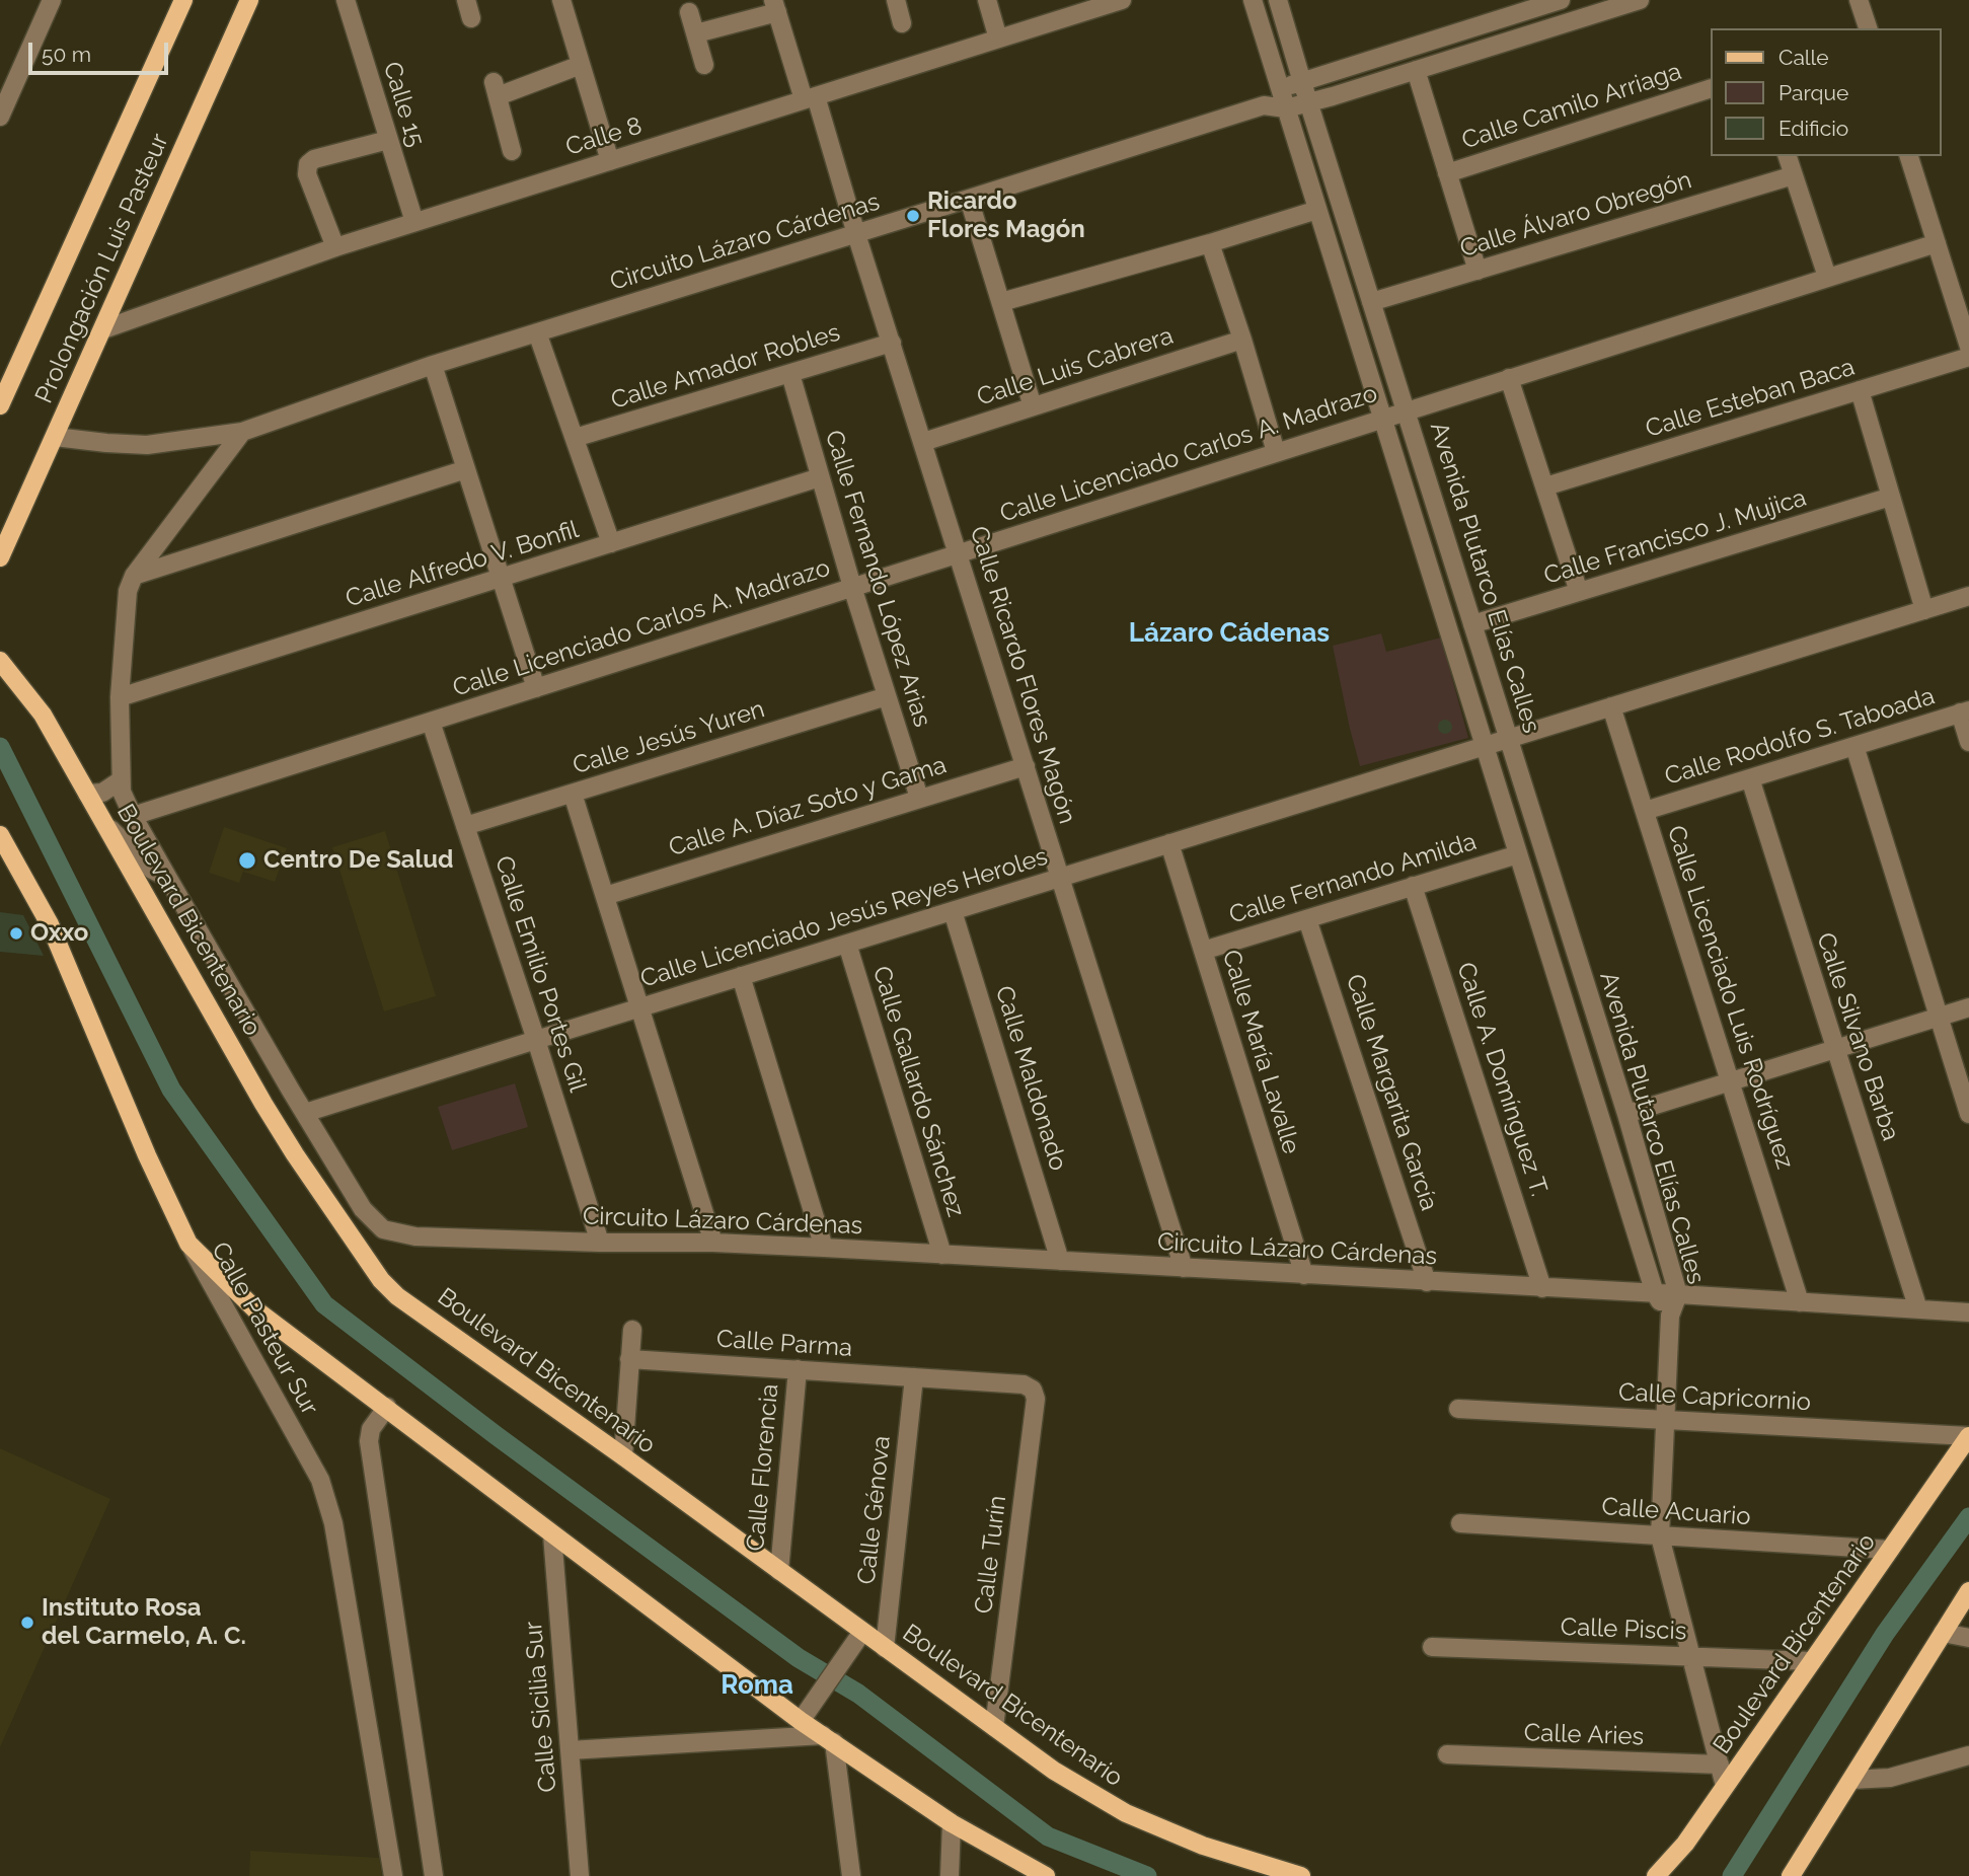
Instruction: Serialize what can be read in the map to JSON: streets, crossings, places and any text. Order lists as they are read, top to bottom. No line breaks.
{"streets":{"main road":["Prolongación Luis Pasteur","Boulevard Bicentenario","Calle Pasteur Sur"],"street":["Calle 15","Calle Camilo Arriaga","Calle 8","Calle Álvaro Obregón","Circuito Lázaro Cárdenas","Calle Amador Robles","Calle Luis Cabrera","Calle Esteban Baca","Calle Licenciado Carlos A. Madrazo","Calle Francisco J. Mujica","Calle Alfredo V. Bonfil","Avenida Plutarco Elías Calles","Calle Fernando López Arias","Calle Ricardo Flores Magón","Calle Rodolfo S. Taboada","Calle Jesús Yuren","Calle A. Díaz Soto y Gama","Calle Fernando Amilda","Calle Licenciado Jesús Reyes Heroles","Calle Emilio Portes Gil","Calle Licenciado Luis Rodríguez","Calle Silvano Barba","Calle María Lavalle","Calle Maldonado","Calle A. Domínguez T.","Calle Gallardo Sánchez","Calle Margarita García","Calle Parma","Calle Capricornio","Calle Florencia","Calle Génova","Calle Acuario","Calle Turín","Calle Piscis","Calle Sicilia Sur","Calle Aries"]},"crossings":[["Calle 15","Calle 8"],["Calle 8","Prolongación Luis Pasteur"],["Calle 8","Calle Ricardo Flores Magón"],["Calle Álvaro Obregón","Avenida Plutarco Elías Calles"],["Circuito Lázaro Cárdenas","Prolongación Luis Pasteur"],["Circuito Lázaro Cárdenas","Calle Licenciado Carlos A. Madrazo"],["Circuito Lázaro Cárdenas","Calle Alfredo V. Bonfil"],["Circuito Lázaro Cárdenas","Avenida Plutarco Elías Calles"],["Circuito Lázaro Cárdenas","Calle Ricardo Flores Magón"],["Circuito Lázaro Cárdenas","Calle Licenciado Jesús Reyes Heroles"],["Circuito Lázaro Cárdenas","Calle Emilio Portes Gil"],["Circuito Lázaro Cárdenas","Calle Licenciado Luis Rodríguez"],["Circuito Lázaro Cárdenas","Calle Silvano Barba"],["Circuito Lázaro Cárdenas","Calle María Lavalle"],["Circuito Lázaro Cárdenas","Calle Maldonado"],["Circuito Lázaro Cárdenas","Calle A. Domínguez T."],["Circuito Lázaro Cárdenas","Calle Gallardo Sánchez"],["Circuito Lázaro Cárdenas","Calle Margarita García"],["Calle Amador Robles","Calle Fernando López Arias"],["Calle Amador Robles","Calle Ricardo Flores Magón"],["Calle Luis Cabrera","Calle Ricardo Flores Magón"],["Calle Licenciado Carlos A. Madrazo","Avenida Plutarco Elías Calles"],["Calle Licenciado Carlos A. Madrazo","Calle Fernando López Arias"],["Calle Licenciado Carlos A. Madrazo","Calle Ricardo Flores Magón"],["Calle Licenciado Carlos A. Madrazo","Calle Emilio Portes Gil"],["Calle Francisco J. Mujica","Avenida Plutarco Elías Calles"],["Calle Alfredo V. Bonfil","Calle Fernando López Arias"],["Avenida Plutarco Elías Calles","Calle Fernando Amilda"],["Avenida Plutarco Elías Calles","Calle Licenciado Jesús Reyes Heroles"],["Calle Fernando López Arias","Calle Jesús Yuren"],["Calle Fernando López Arias","Calle A. Díaz Soto y Gama"],["Calle Ricardo Flores Magón","Calle A. Díaz Soto y Gama"],["Calle Ricardo Flores Magón","Calle Licenciado Jesús Reyes Heroles"],["Calle Rodolfo S. Taboada","Calle Licenciado Luis Rodríguez"],["Calle Rodolfo S. Taboada","Calle Silvano Barba"],["Calle Jesús Yuren","Calle Emilio Portes Gil"],["Calle Fernando Amilda","Calle María Lavalle"],["Calle Fernando Amilda","Calle A. Domínguez T."],["Calle Fernando Amilda","Calle Margarita García"],["Calle Licenciado Jesús Reyes Heroles","Calle Emilio Portes Gil"],["Calle Licenciado Jesús Reyes Heroles","Calle Licenciado Luis Rodríguez"],["Calle Licenciado Jesús Reyes Heroles","Calle María Lavalle"],["Calle Licenciado Jesús Reyes Heroles","Calle Maldonado"],["Calle Licenciado Jesús Reyes Heroles","Calle Gallardo Sánchez"],["Boulevard Bicentenario","Calle Capricornio"],["Boulevard Bicentenario","Calle Florencia"],["Boulevard Bicentenario","Calle Génova"],["Boulevard Bicentenario","Calle Acuario"],["Boulevard Bicentenario","Calle Turín"],["Boulevard Bicentenario","Calle Piscis"],["Calle Parma","Calle Florencia"],["Calle Parma","Calle Génova"],["Calle Parma","Calle Turín"]],"districts":["Lázaro Cádenas","Roma"],"places":["Ricardo Flores Magón","Centro De Salud","Oxxo","Instituto Rosa del Carmelo, A. C."],"legend":["Calle","Parque","Edificio"],"scale_bar":"50 m"}
